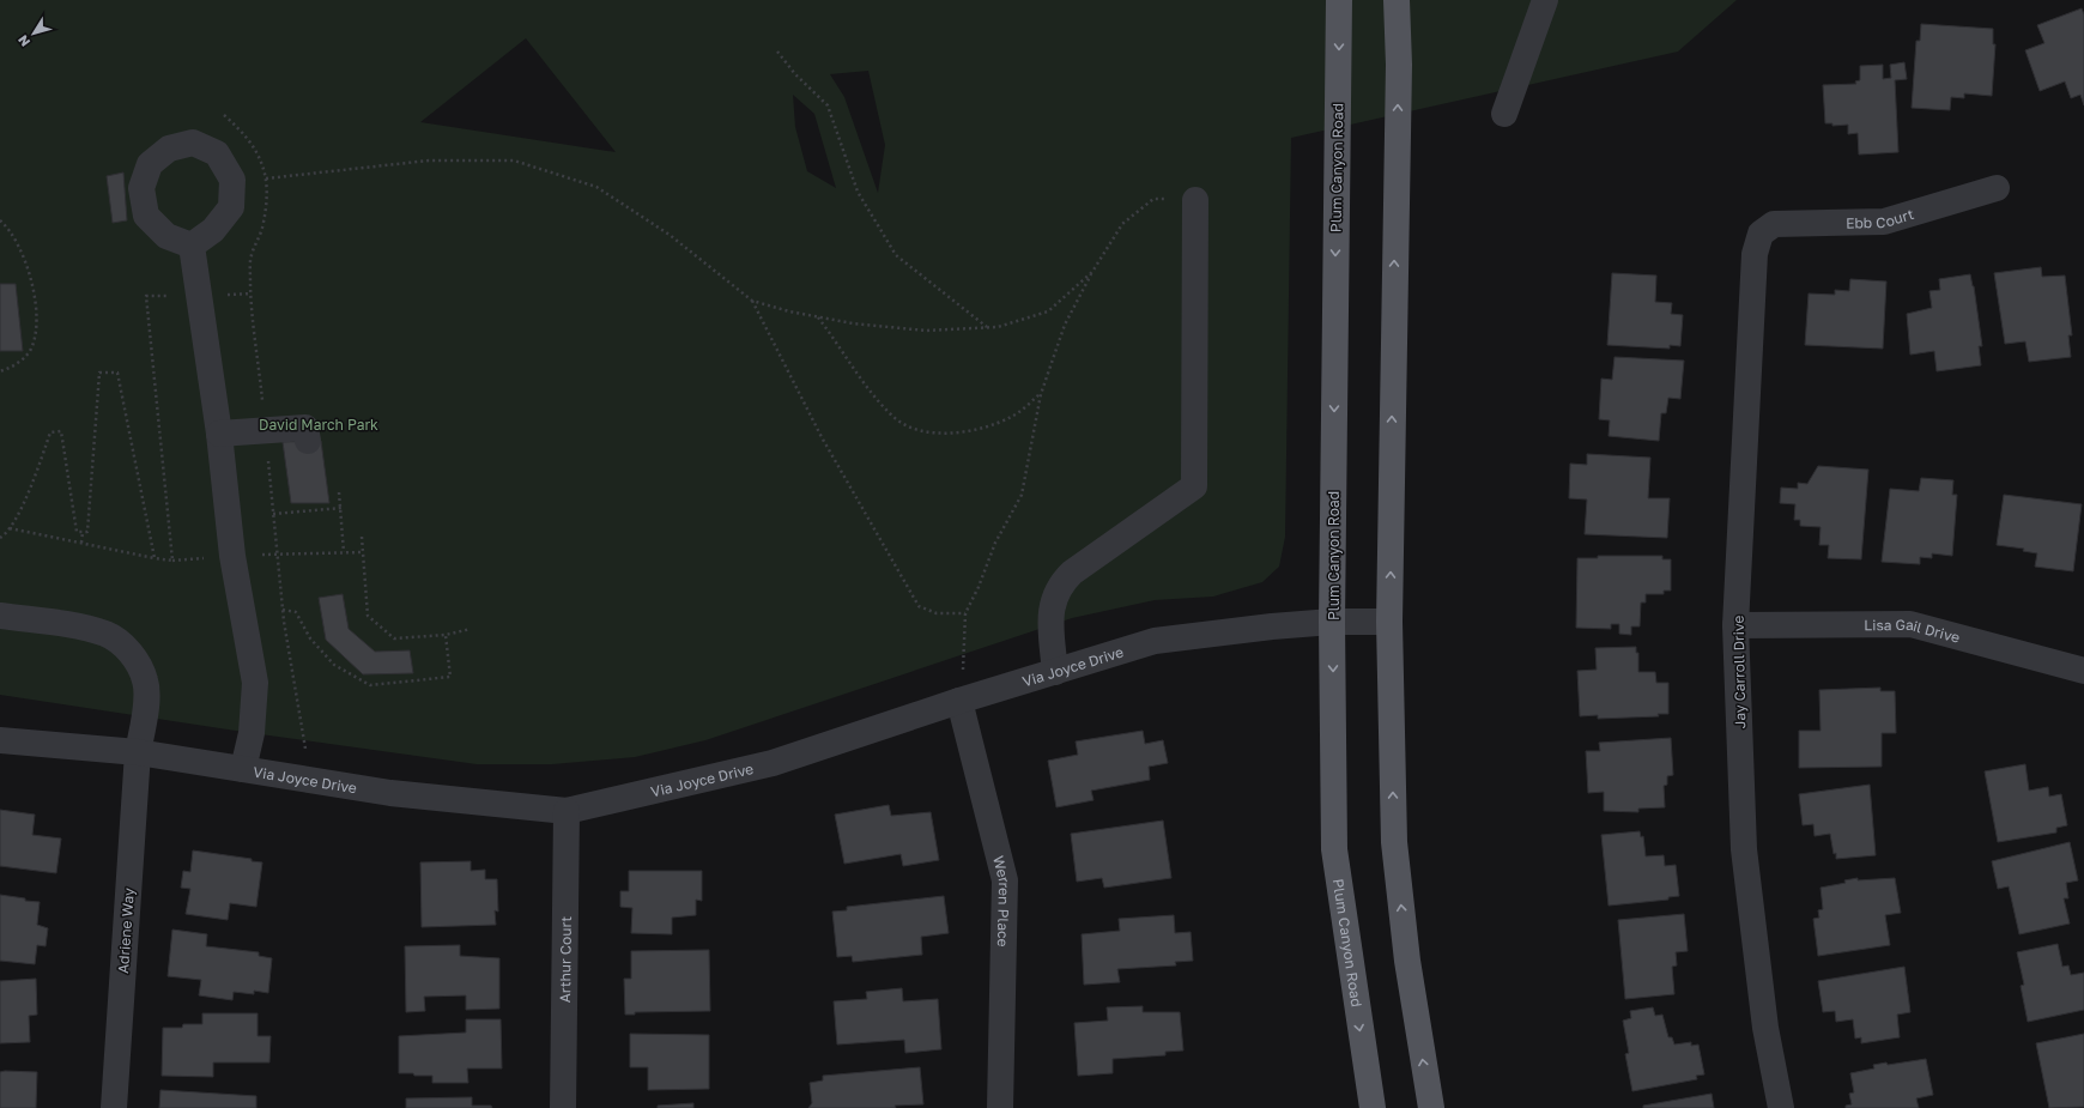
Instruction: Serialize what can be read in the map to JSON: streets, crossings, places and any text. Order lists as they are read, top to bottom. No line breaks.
{"streets":{"main road":["Plum Canyon Road"],"street":["Ebb Court","Lisa Gail Drive","Via Joyce Drive","Jay Carroll Drive","Werren Place","Adriene Way","Arthur Court"]},"crossings":[["Plum Canyon Road","Via Joyce Drive"],["Ebb Court","Jay Carroll Drive"],["Lisa Gail Drive","Jay Carroll Drive"],["Via Joyce Drive","Werren Place"],["Via Joyce Drive","Adriene Way"],["Via Joyce Drive","Arthur Court"]],"parks":["David March Park"],"north":"bottom left"}
